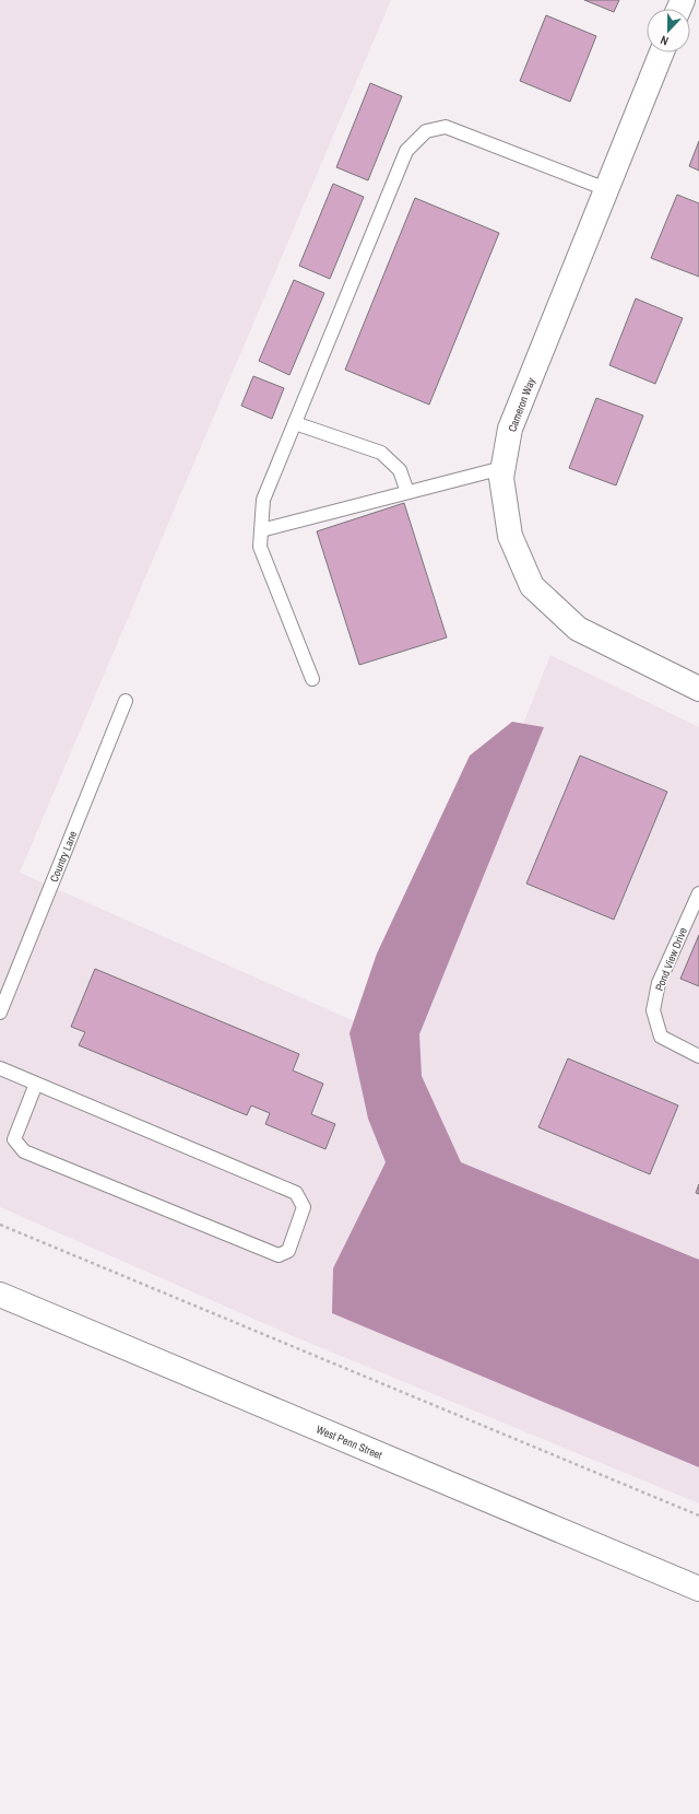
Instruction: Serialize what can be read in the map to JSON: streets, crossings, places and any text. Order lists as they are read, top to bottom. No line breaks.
{"streets":{"street":["Cameron Way","West Penn Street"],"lane":["Country Lane","Pond View Drive"]},"north":"bottom"}
